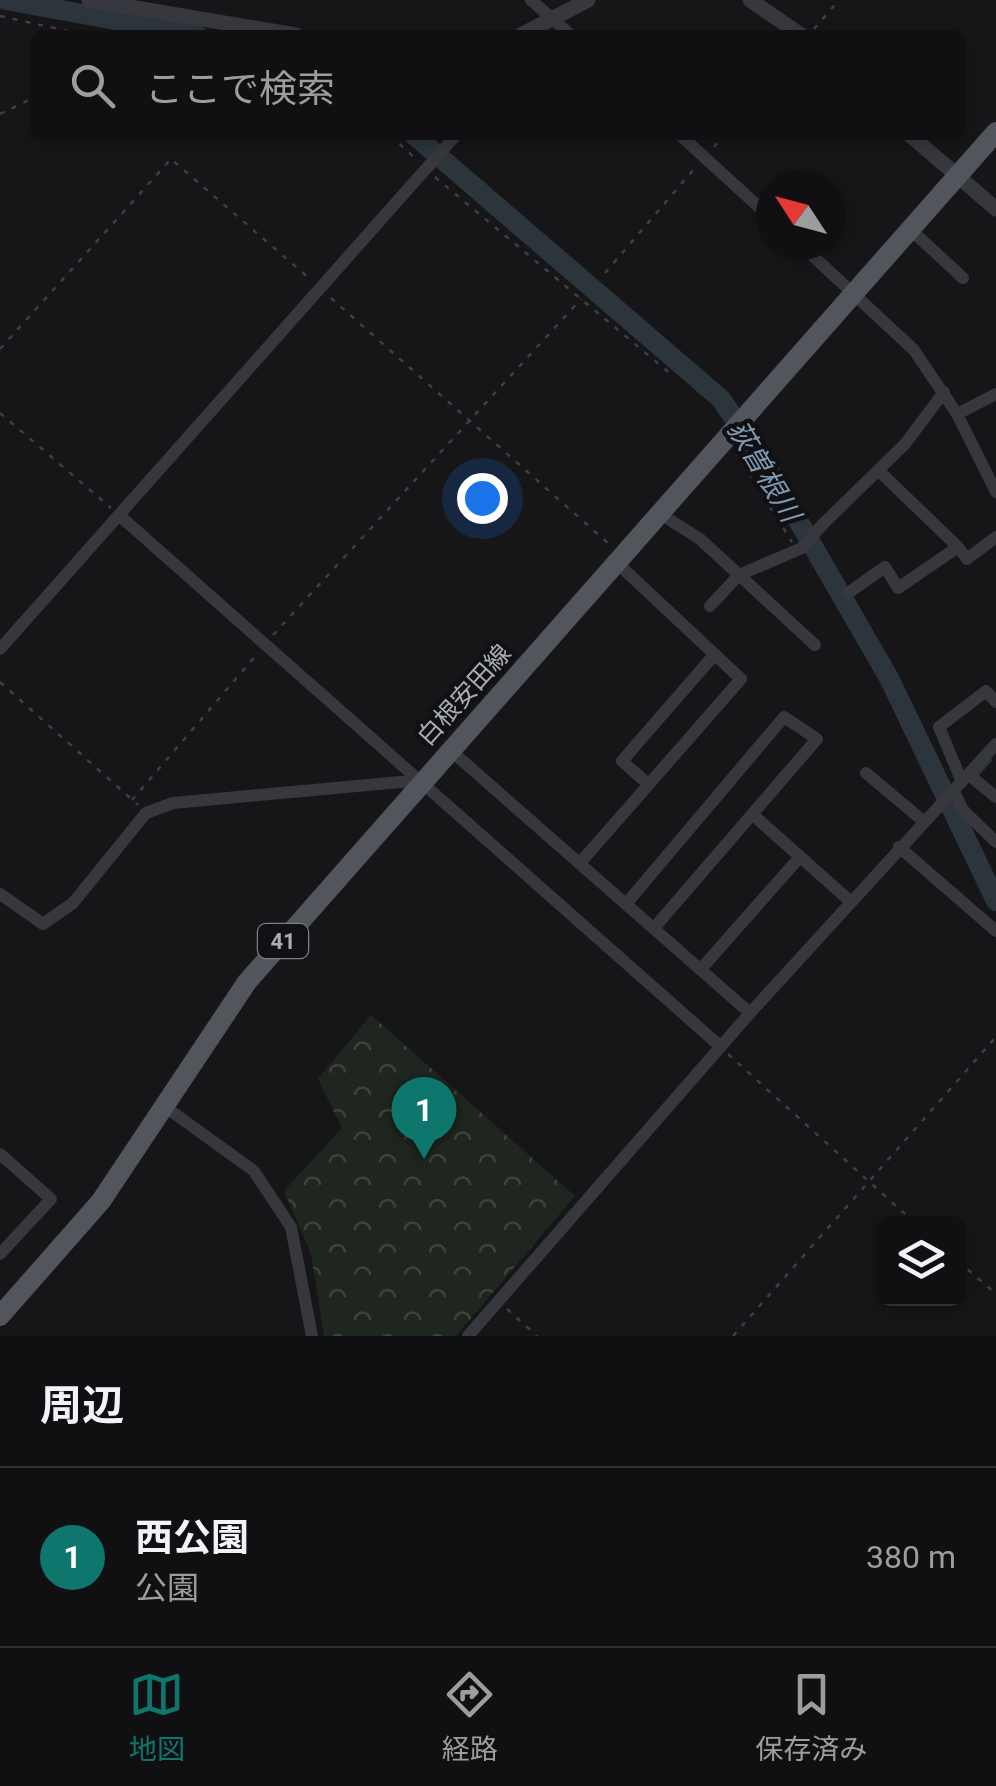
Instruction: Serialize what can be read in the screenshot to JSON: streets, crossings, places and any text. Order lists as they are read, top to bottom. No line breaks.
{"streets":{"main road":["白根安田線","41"]},"water":["荻曽根川"],"north":"top left","page":{"search":"ここで検索","pins":"1","heading":"周辺","list":[{"mark":"1","name":"西公園","note":"公園","value":"380 m"}],"nav":["地図","経路","保存済み"]}}
